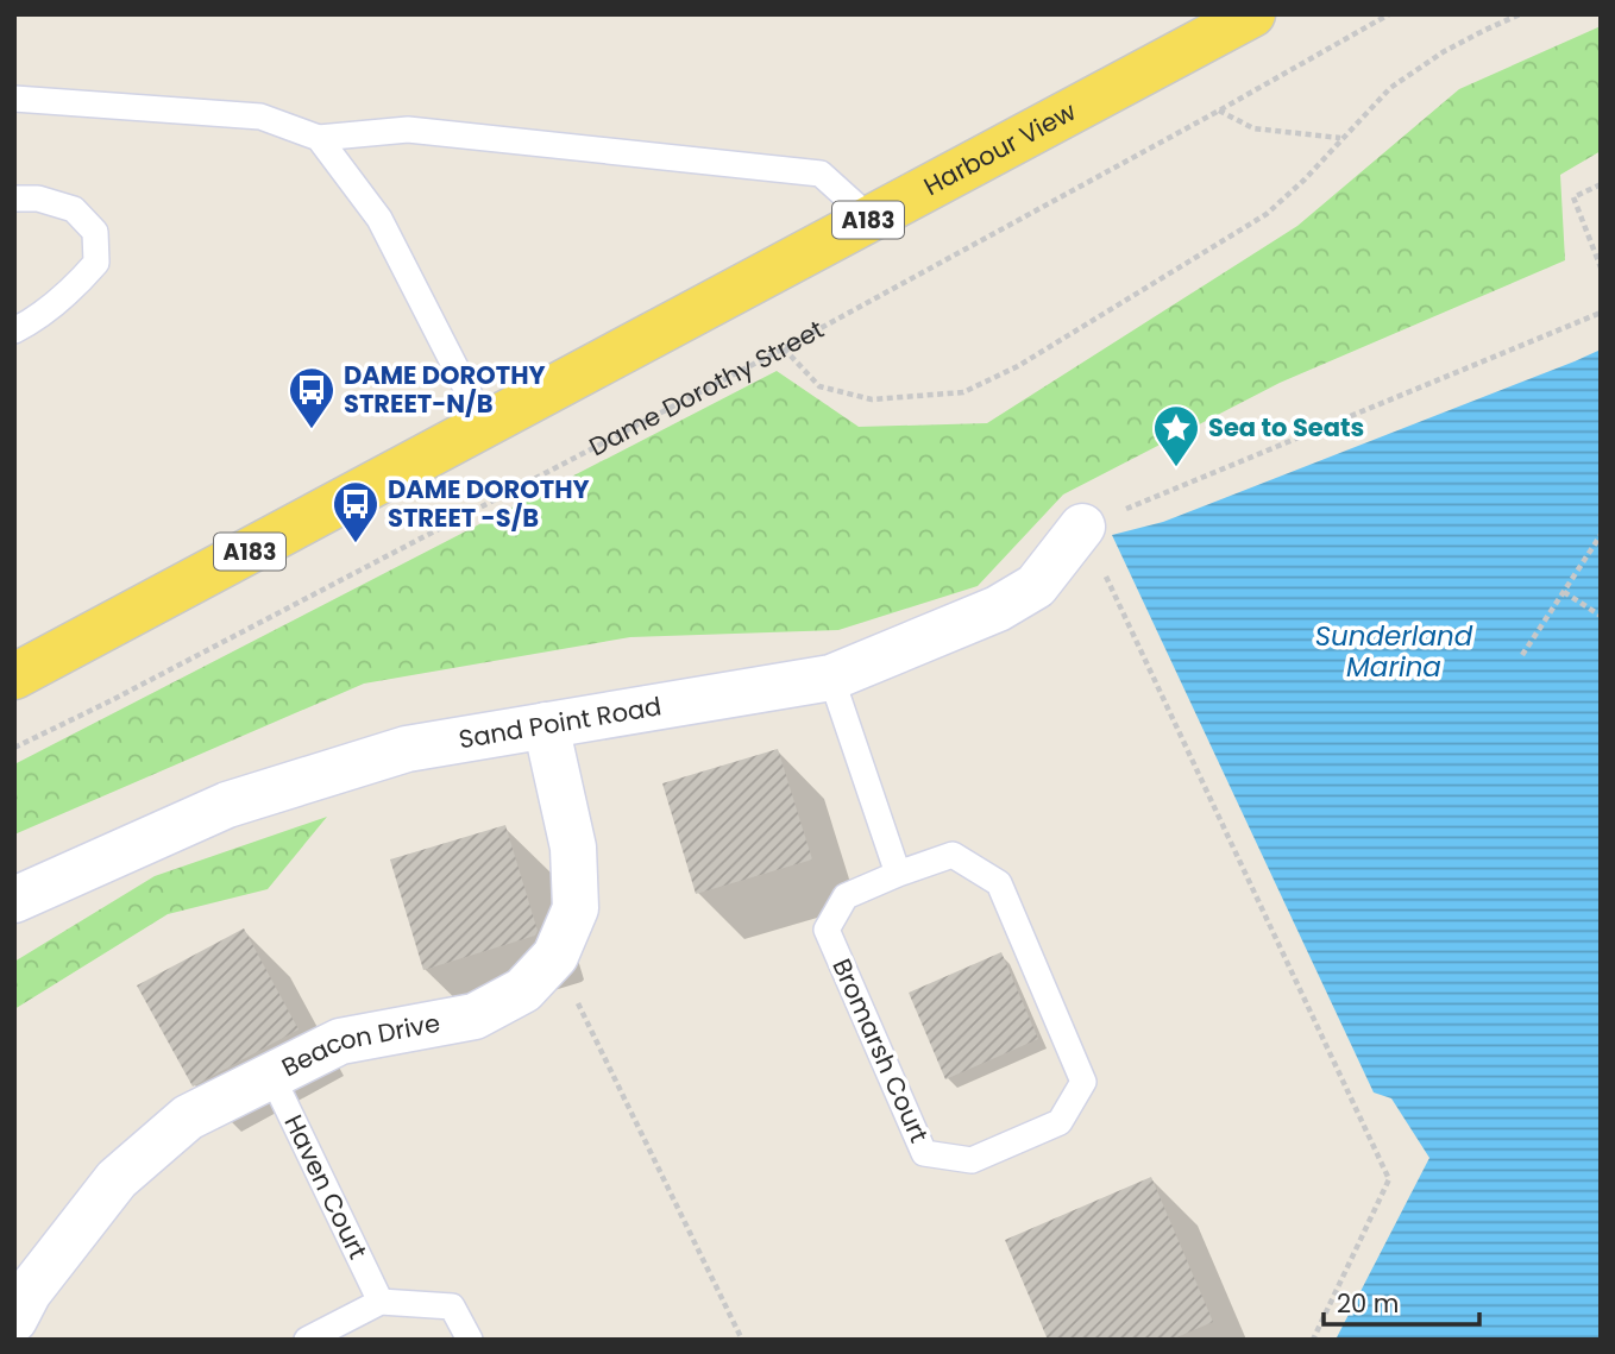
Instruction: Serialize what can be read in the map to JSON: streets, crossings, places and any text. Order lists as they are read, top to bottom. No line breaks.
{"streets":{"main road":["Harbour View","A183"],"street":["Sand Point Road","Beacon Drive"],"lane":["Bromarsh Court","Haven Court"],"path":["Dame Dorothy Street"]},"crossings":[["Harbour View","A183"],["Sand Point Road","Beacon Drive"],["Beacon Drive","Haven Court"]],"water":["Sunderland Marina"],"places":{"bus stop":["DAME DOROTHY STREET-N/B","DAME DOROTHY STREET -S/B"],"place":["Sea to Seats"]},"scale_bar":"20 m"}
